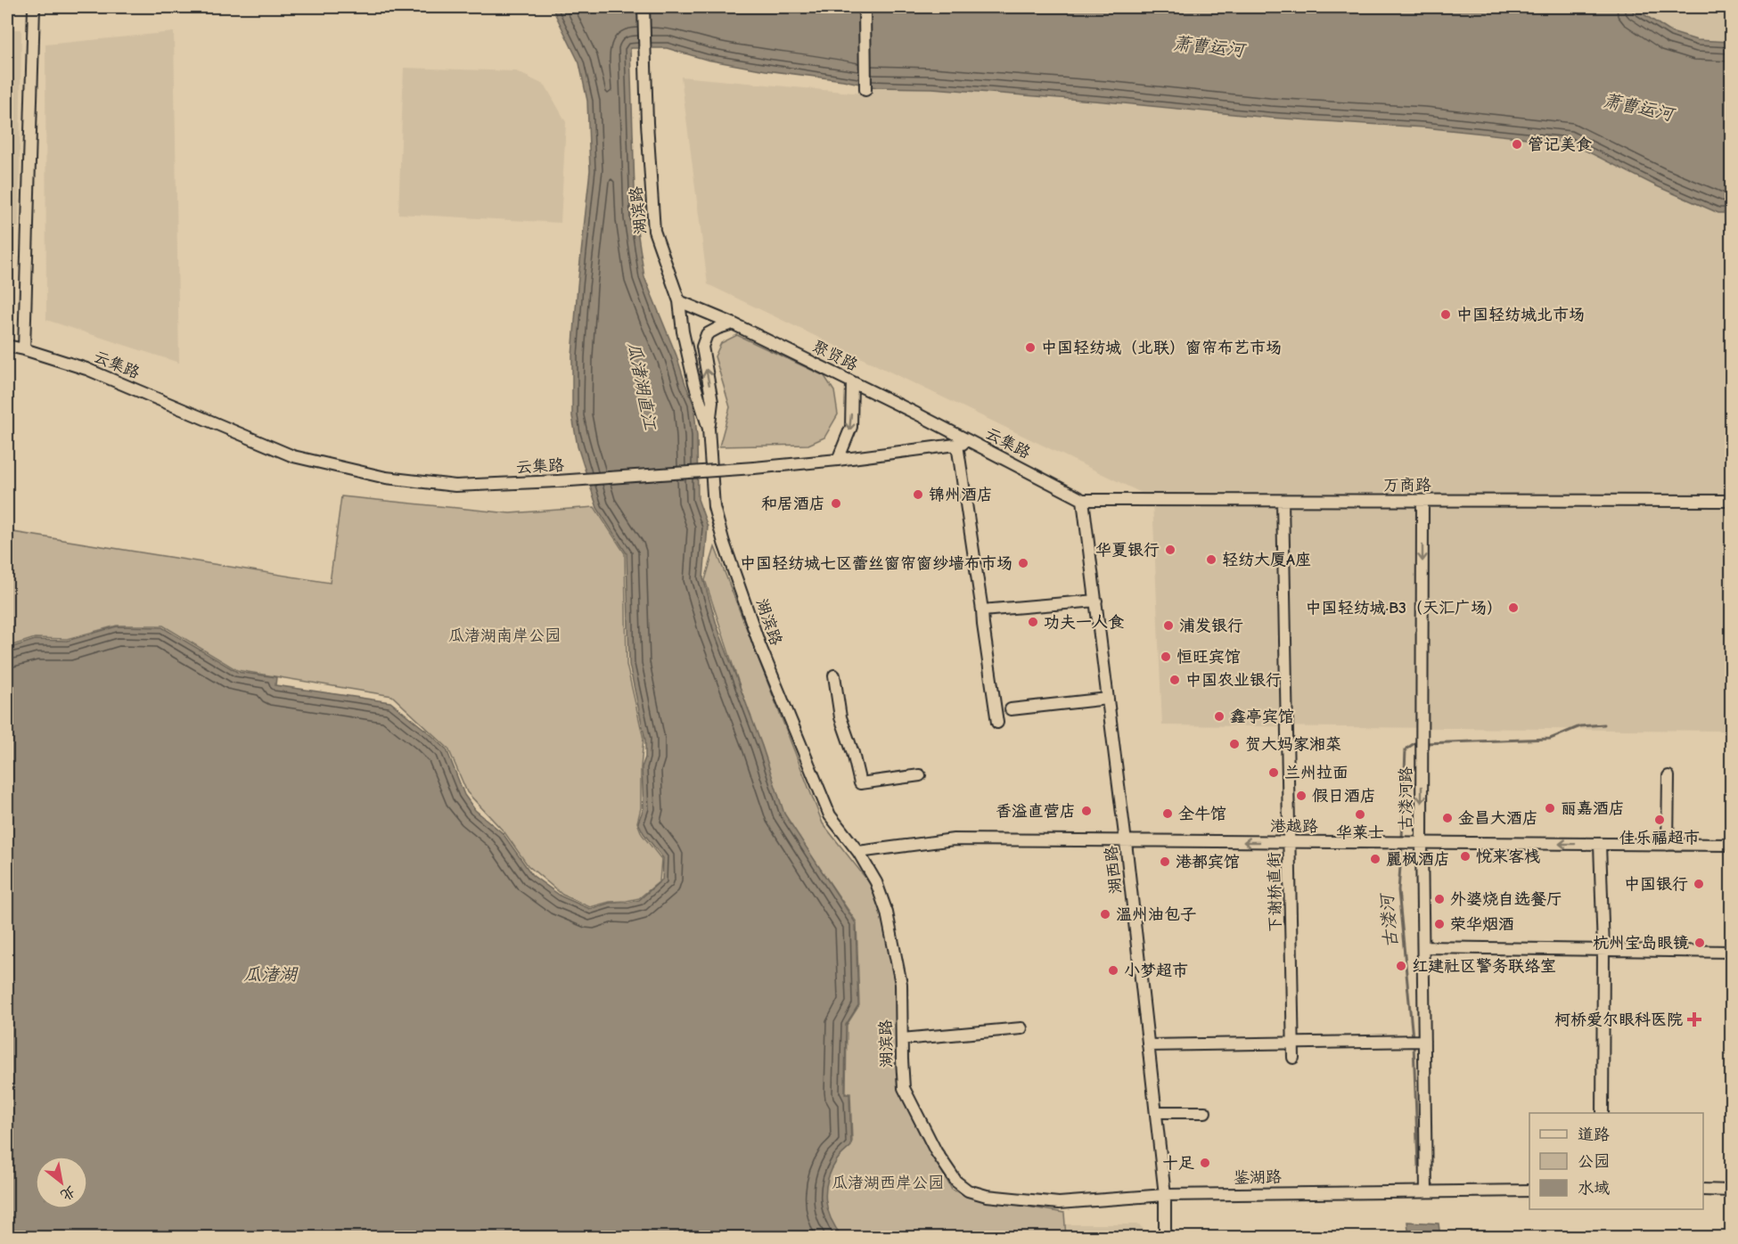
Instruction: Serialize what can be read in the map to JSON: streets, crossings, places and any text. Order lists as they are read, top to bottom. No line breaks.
{"streets":{"street":["湖滨路","聚贤路","云集路","万商路","古溇河路","港越路","湖西路","下谢桥直街","鉴湖路"]},"crossings":[["湖滨路","聚贤路"],["湖滨路","港越路"],["湖滨路","鉴湖路"],["聚贤路","云集路"],["云集路","万商路"],["云集路","湖西路"],["万商路","古溇河路"],["万商路","湖西路"],["万商路","下谢桥直街"],["古溇河路","港越路"],["古溇河路","鉴湖路"],["港越路","湖西路"],["港越路","下谢桥直街"],["湖西路","鉴湖路"]],"one_way":["古溇河路","港越路"],"water":["萧曹运河","瓜渚湖直江","古溇河","瓜渚湖"],"parks":["瓜渚湖南岸公园","瓜渚湖西岸公园"],"places":{"other":["管记美食","中国轻纺城北市场","中国轻纺城（北联）窗帘布艺市场","锦州酒店","和居酒店","华夏银行","轻纺大厦A座","中国轻纺城七区蕾丝窗帘窗纱墙布市场","中国轻纺城·B3（天汇广场）","功夫一人食","浦发银行","恒旺宾馆","中国农业银行","鑫亭宾馆","贺大妈家湘菜","兰州拉面","假日酒店","丽嘉酒店","香溢直营店","全牛馆","华莱士","金昌大酒店","佳乐福超市","悦来客栈","麗枫酒店","港都宾馆","中国银行","外婆烧自选餐厅","温州油包子","荣华烟酒","杭州宝岛眼镜","红建社区警务联络室","小梦超市","十足"],"health":["柯桥爱尔眼科医院"]},"legend":["道路","公园","水域"],"north":"bottom right"}
